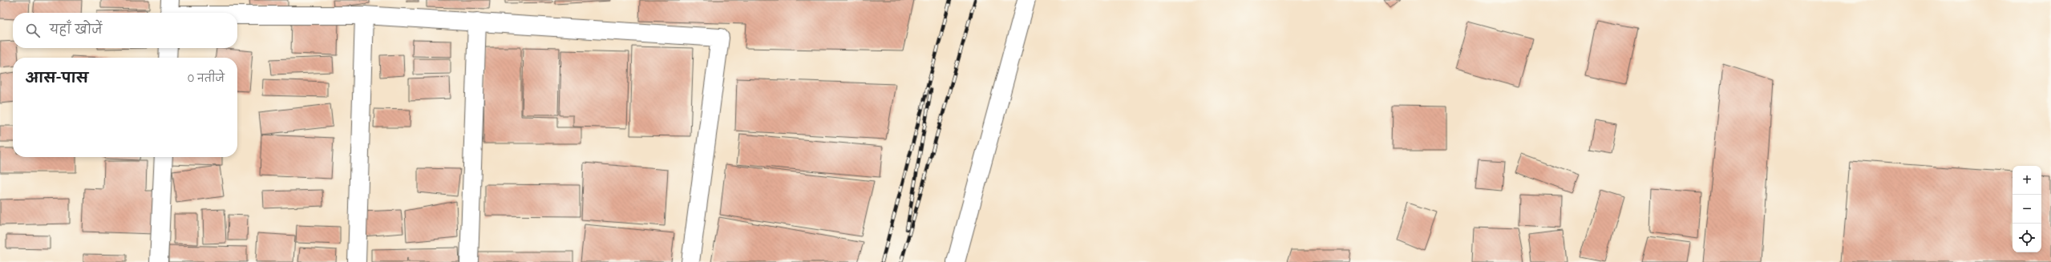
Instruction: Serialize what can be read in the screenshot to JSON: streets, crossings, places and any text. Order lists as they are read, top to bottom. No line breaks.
{"page":{"search":"यहाँ खोजें","heading":["आस-पास","0 नतीजे"],"map_buttons":["+","−"]}}
